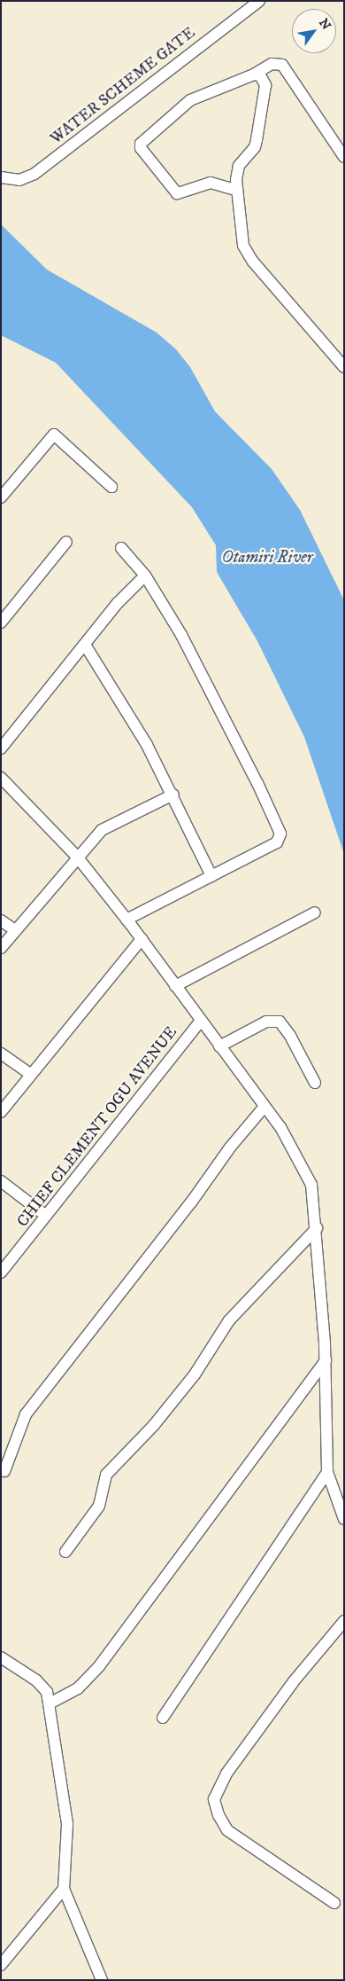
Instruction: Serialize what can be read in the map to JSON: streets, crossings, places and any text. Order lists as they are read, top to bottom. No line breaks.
{"streets":{"street":["WATER SCHEME GATE","CHIEF CLEMENT OGU AVENUE"]},"water":["Otamiri River"],"north":"top right"}
